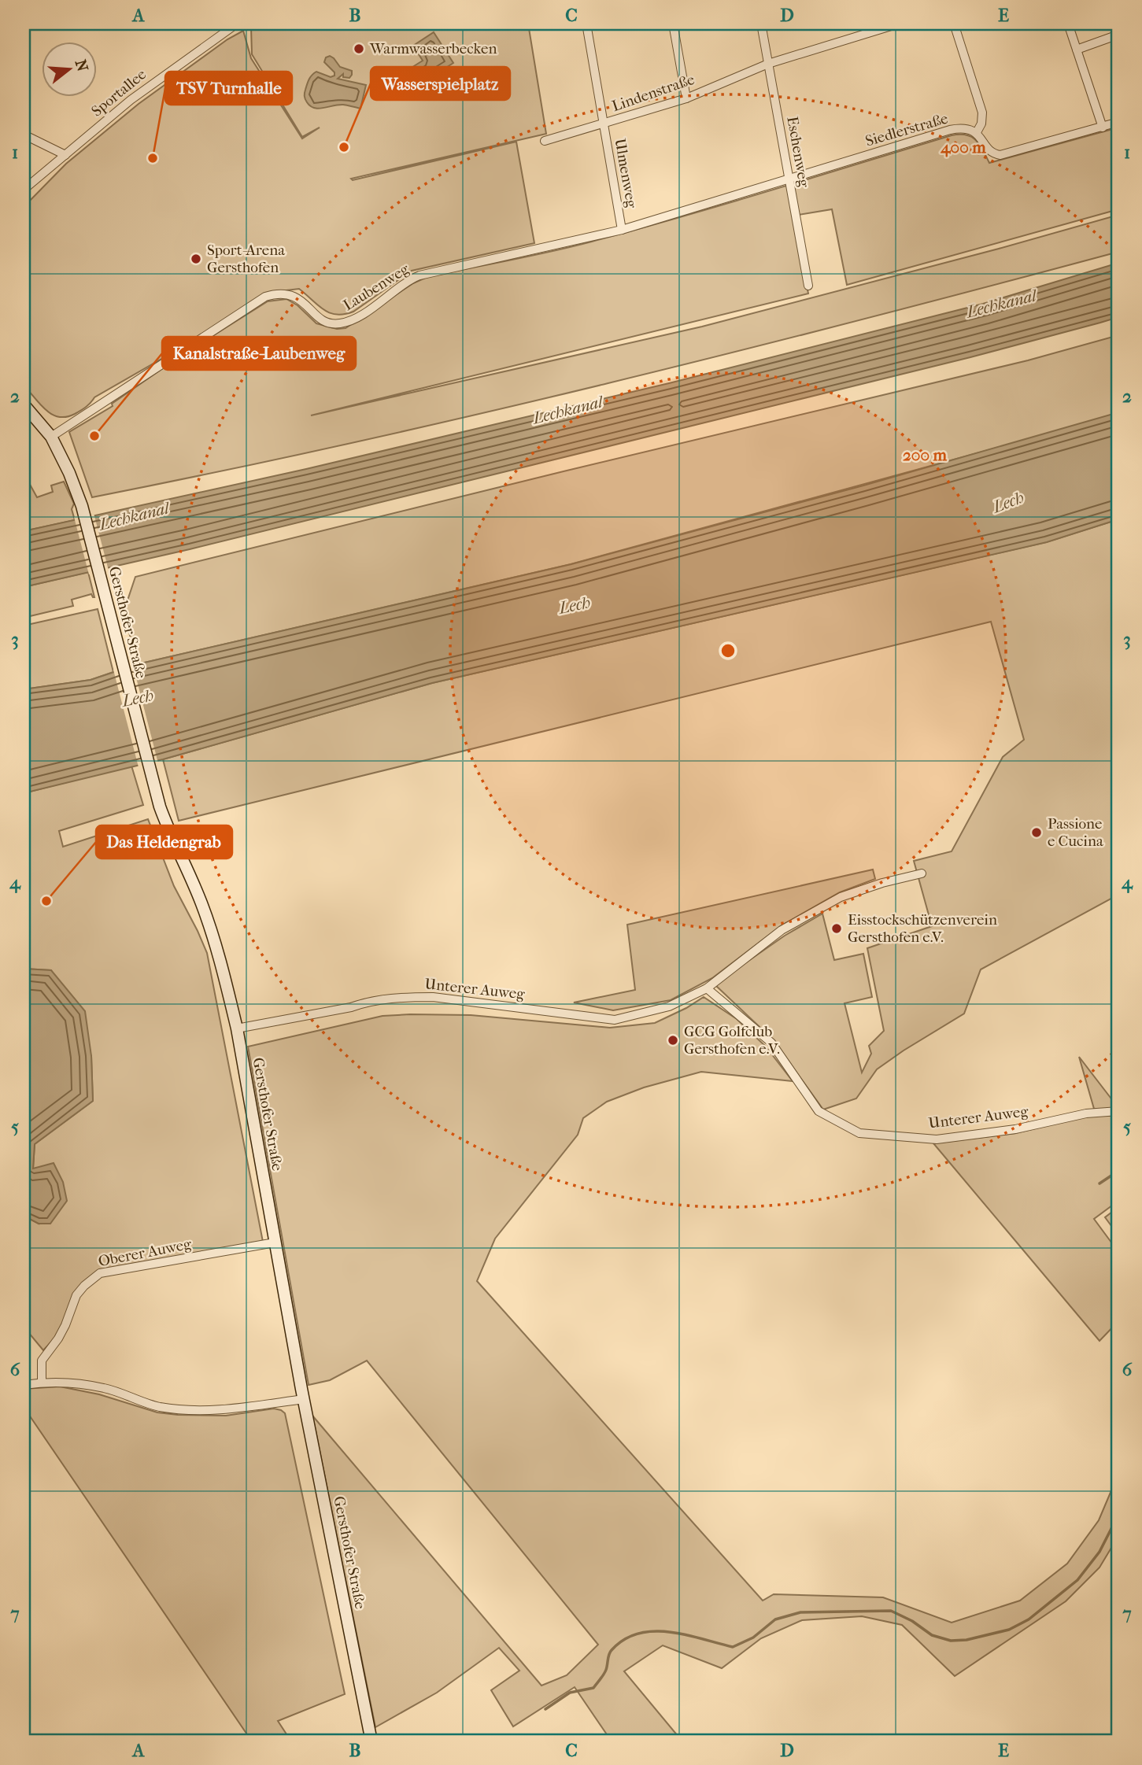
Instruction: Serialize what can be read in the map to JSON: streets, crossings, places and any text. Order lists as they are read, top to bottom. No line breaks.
{"streets":{"main road":["Gersthofer Straße"],"street":["Sportallee","Lindenstraße","Siedlerstraße","Eschenweg","Ulmenweg","Laubenweg","Unterer Auweg","Oberer Auweg"]},"crossings":[["Lindenstraße","Eschenweg"],["Lindenstraße","Ulmenweg"],["Siedlerstraße","Eschenweg"],["Siedlerstraße","Laubenweg"],["Eschenweg","Laubenweg"],["Ulmenweg","Laubenweg"],["Laubenweg","Gersthofer Straße"],["Gersthofer Straße","Unterer Auweg"],["Gersthofer Straße","Oberer Auweg"]],"water":["Lechkanal","Lech"],"places":["Warmwasserbecken","Wasserspielplatz","TSV Turnhalle","Sport-Arena Gersthofen","Kanalstraße-Laubenweg","Passione e Cucina","Das Heldengrab","Eisstockschützenverein Gersthofen e.V.","GCG Golfclub Gersthofen e.V."],"north":"right","grid":{"columns":["A","B","C","D","E"],"rows":["1","2","3","4","5","6","7"]},"rings":["400 m","200 m"]}
